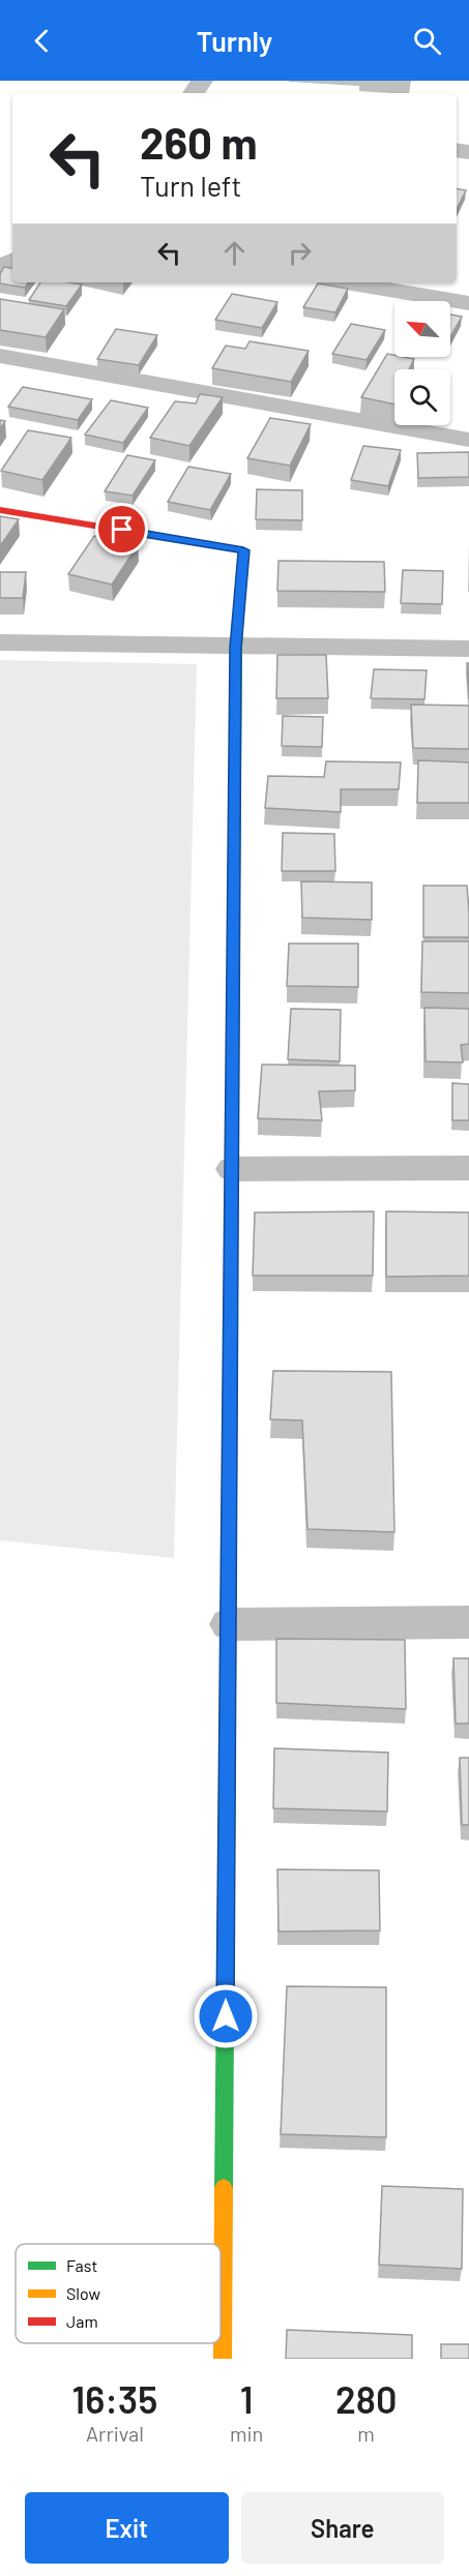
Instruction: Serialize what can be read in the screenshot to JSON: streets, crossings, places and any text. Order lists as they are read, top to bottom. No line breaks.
{"legend":["Fast","Slow","Jam"],"north":"top left","page":{"header":"Turnly","turn":["260 m","Turn left"],"eta":["16:35","Arrival","1","min","280","m"],"buttons":["Exit","Share"]}}
